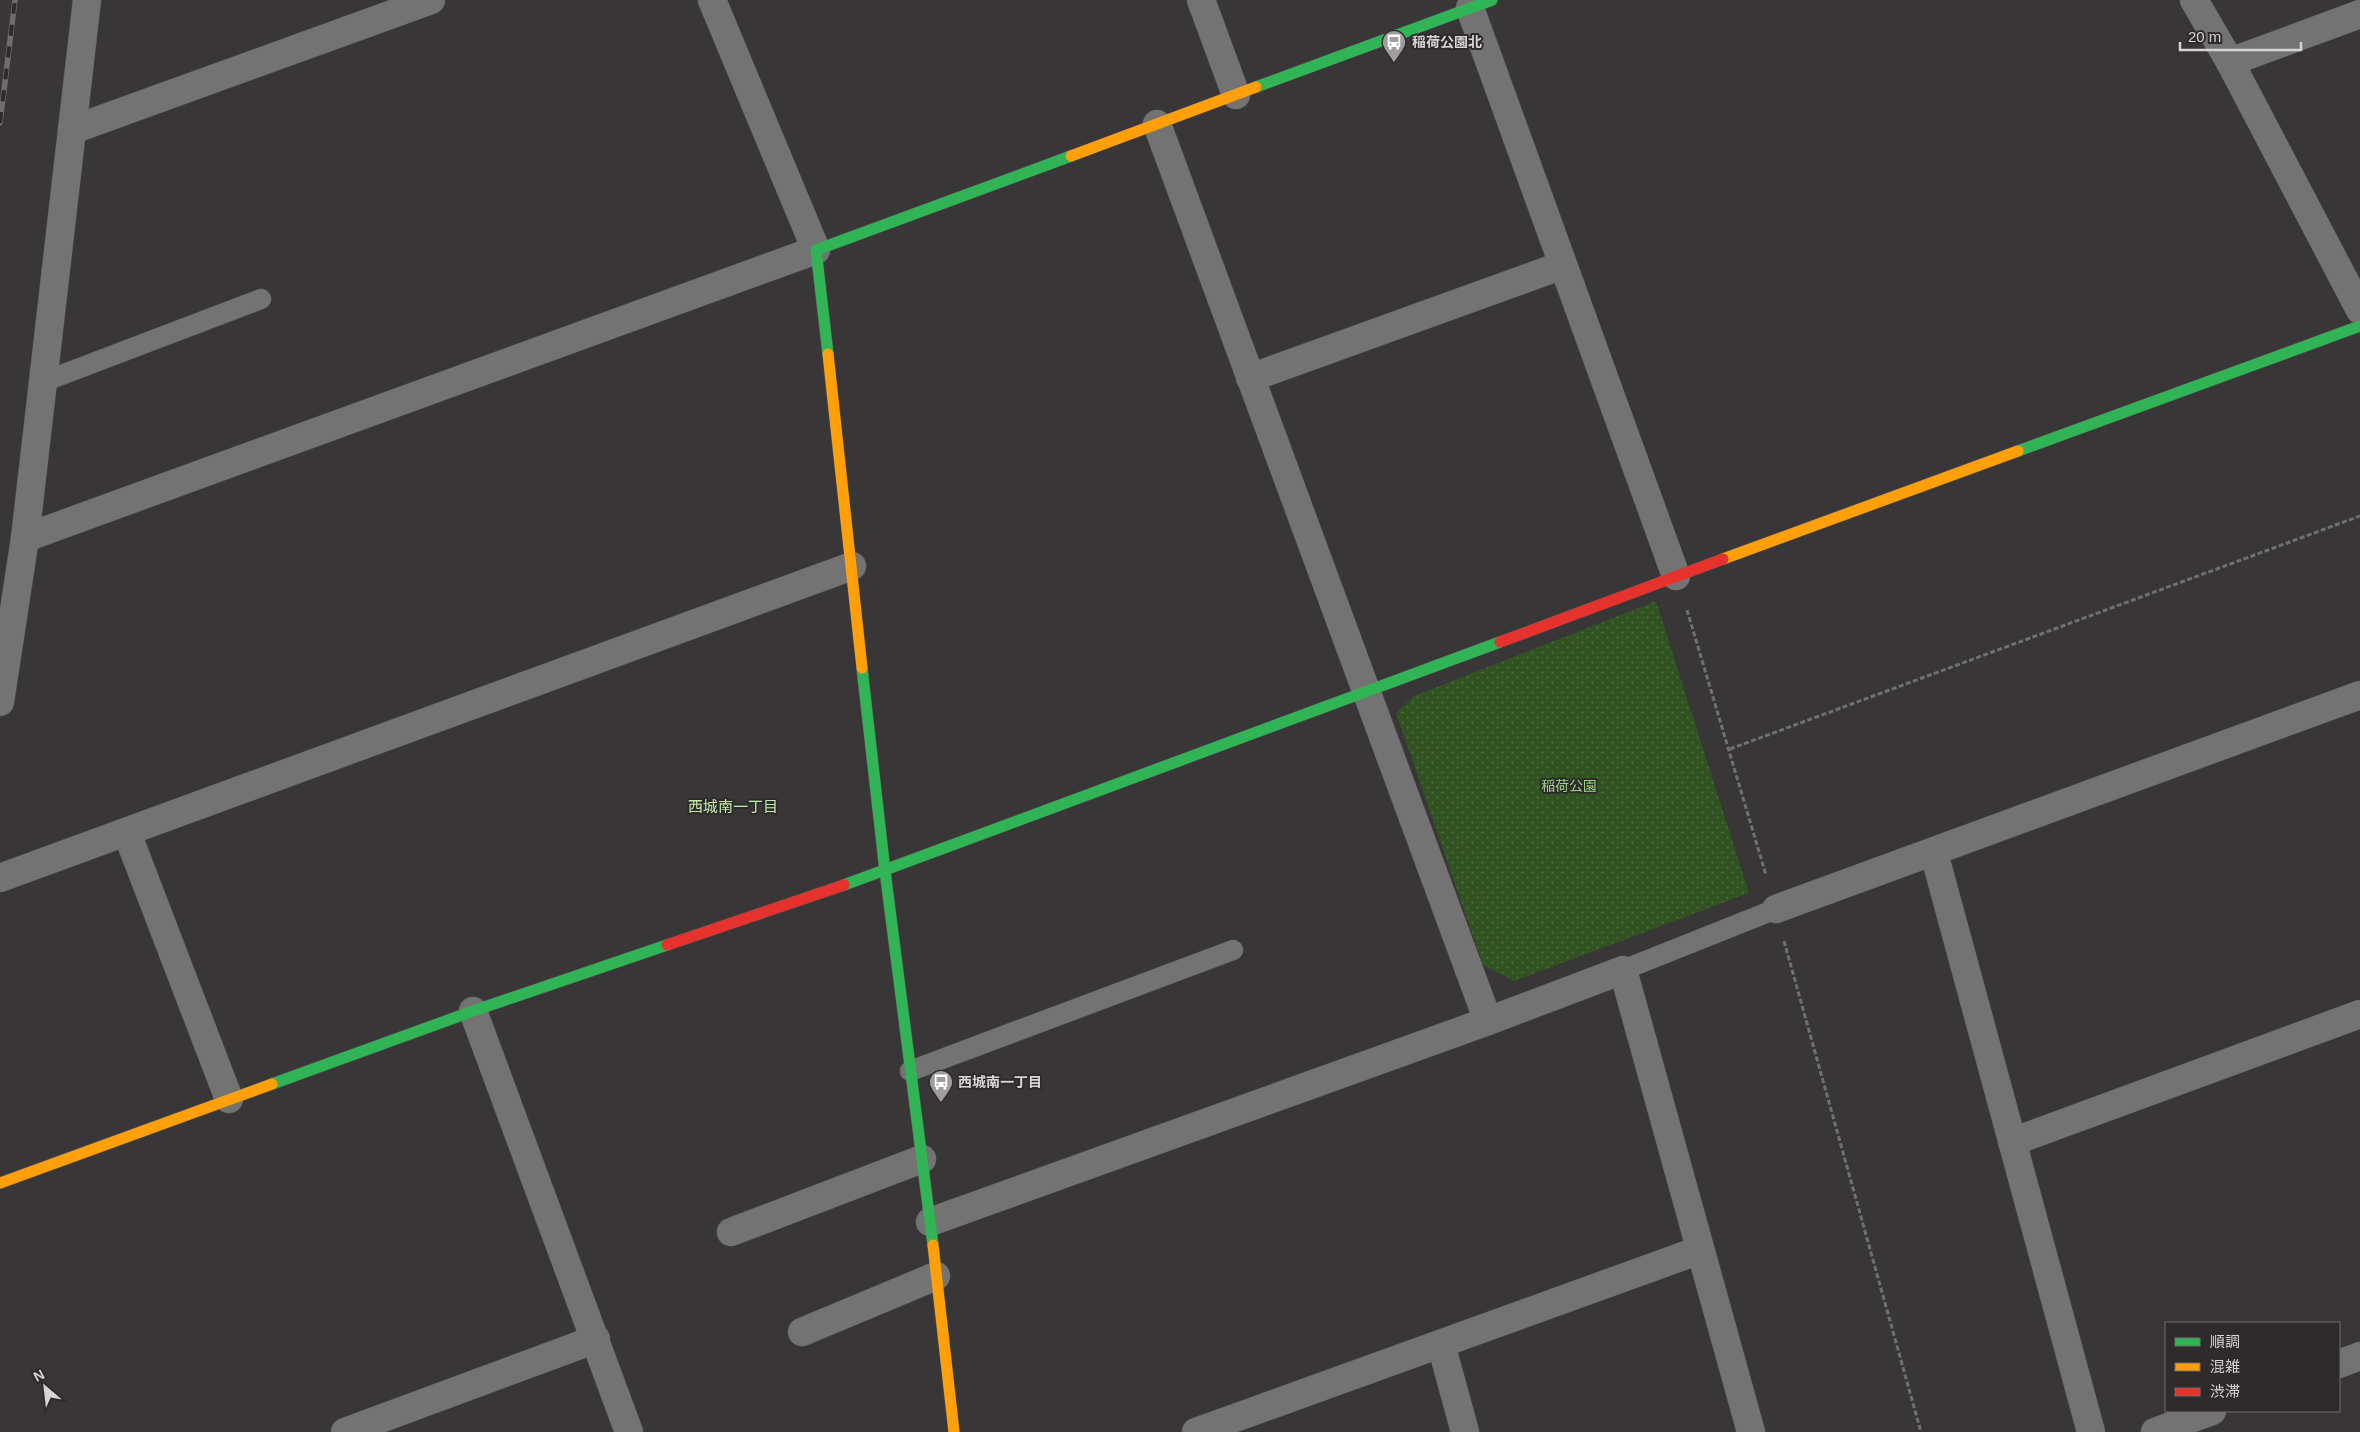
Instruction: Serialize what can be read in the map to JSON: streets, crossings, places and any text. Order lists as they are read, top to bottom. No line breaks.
{"districts":["西城南一丁目"],"parks":["稲荷公園"],"places":{"bus stop":["稲荷公園北","西城南一丁目"]},"legend":["順調","混雑","渋滞"],"scale_bar":"20 m","north":"top left"}
